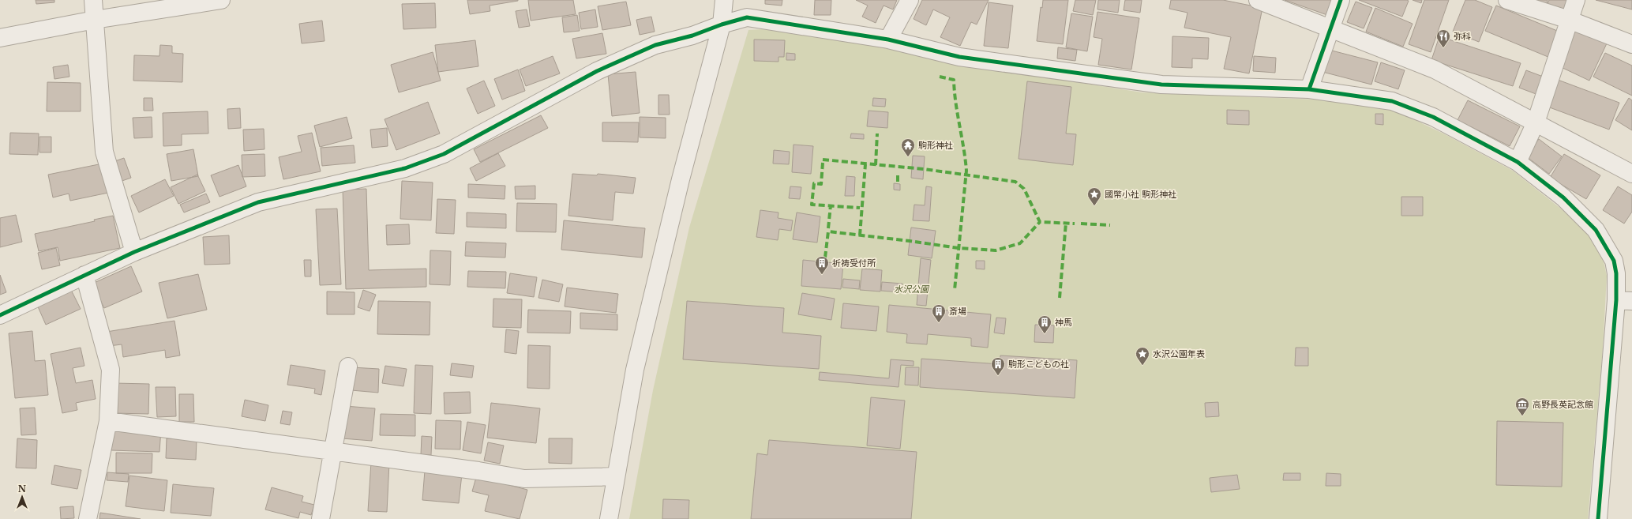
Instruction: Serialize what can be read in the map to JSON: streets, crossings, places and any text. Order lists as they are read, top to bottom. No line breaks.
{"parks":["水沢公園"],"places":{"restaurant":["弥科"],"temple":["駒形神社"],"place":["國幣小社 駒形神社","水沢公園年表"],"building":["祈祷受付所","斎場","神馬","駒形こどもの社"],"museum":["高野長英記念館"]},"north":"top"}
